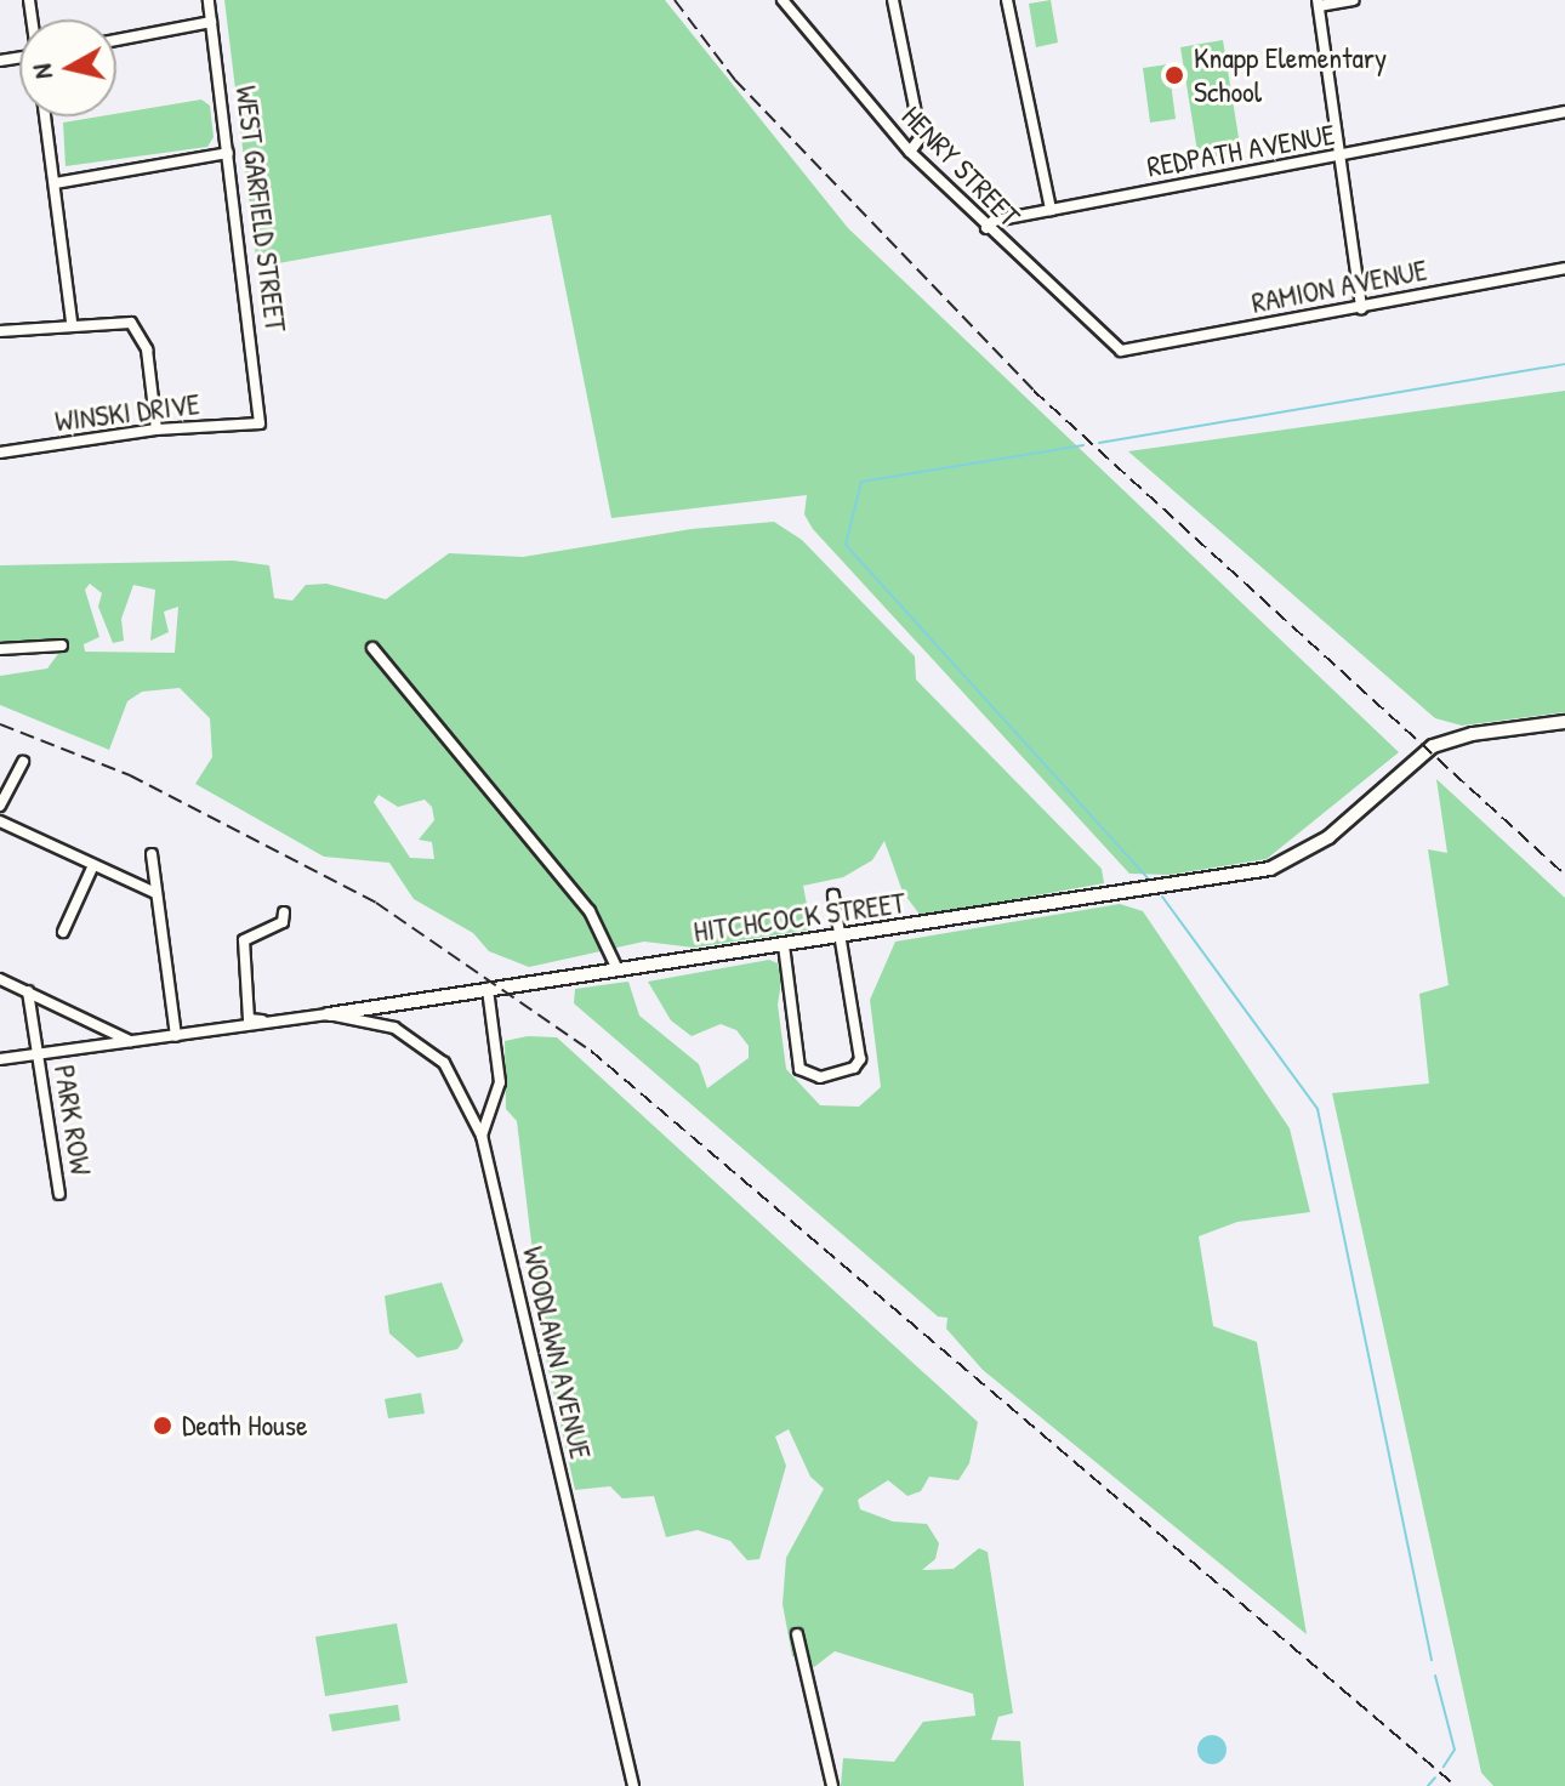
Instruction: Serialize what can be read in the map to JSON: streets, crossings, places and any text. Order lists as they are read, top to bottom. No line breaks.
{"streets":{"street":["REDPATH AVENUE","HENRY STREET","WEST GARFIELD STREET","RAMION AVENUE","WINSKI DRIVE","HITCHCOCK STREET","PARK ROW","WOODLAWN AVENUE"]},"crossings":[["REDPATH AVENUE","HENRY STREET"],["HENRY STREET","RAMION AVENUE"],["WEST GARFIELD STREET","WINSKI DRIVE"],["HITCHCOCK STREET","PARK ROW"],["HITCHCOCK STREET","WOODLAWN AVENUE"]],"places":["Knapp Elementary School","Death House"],"north":"left"}
